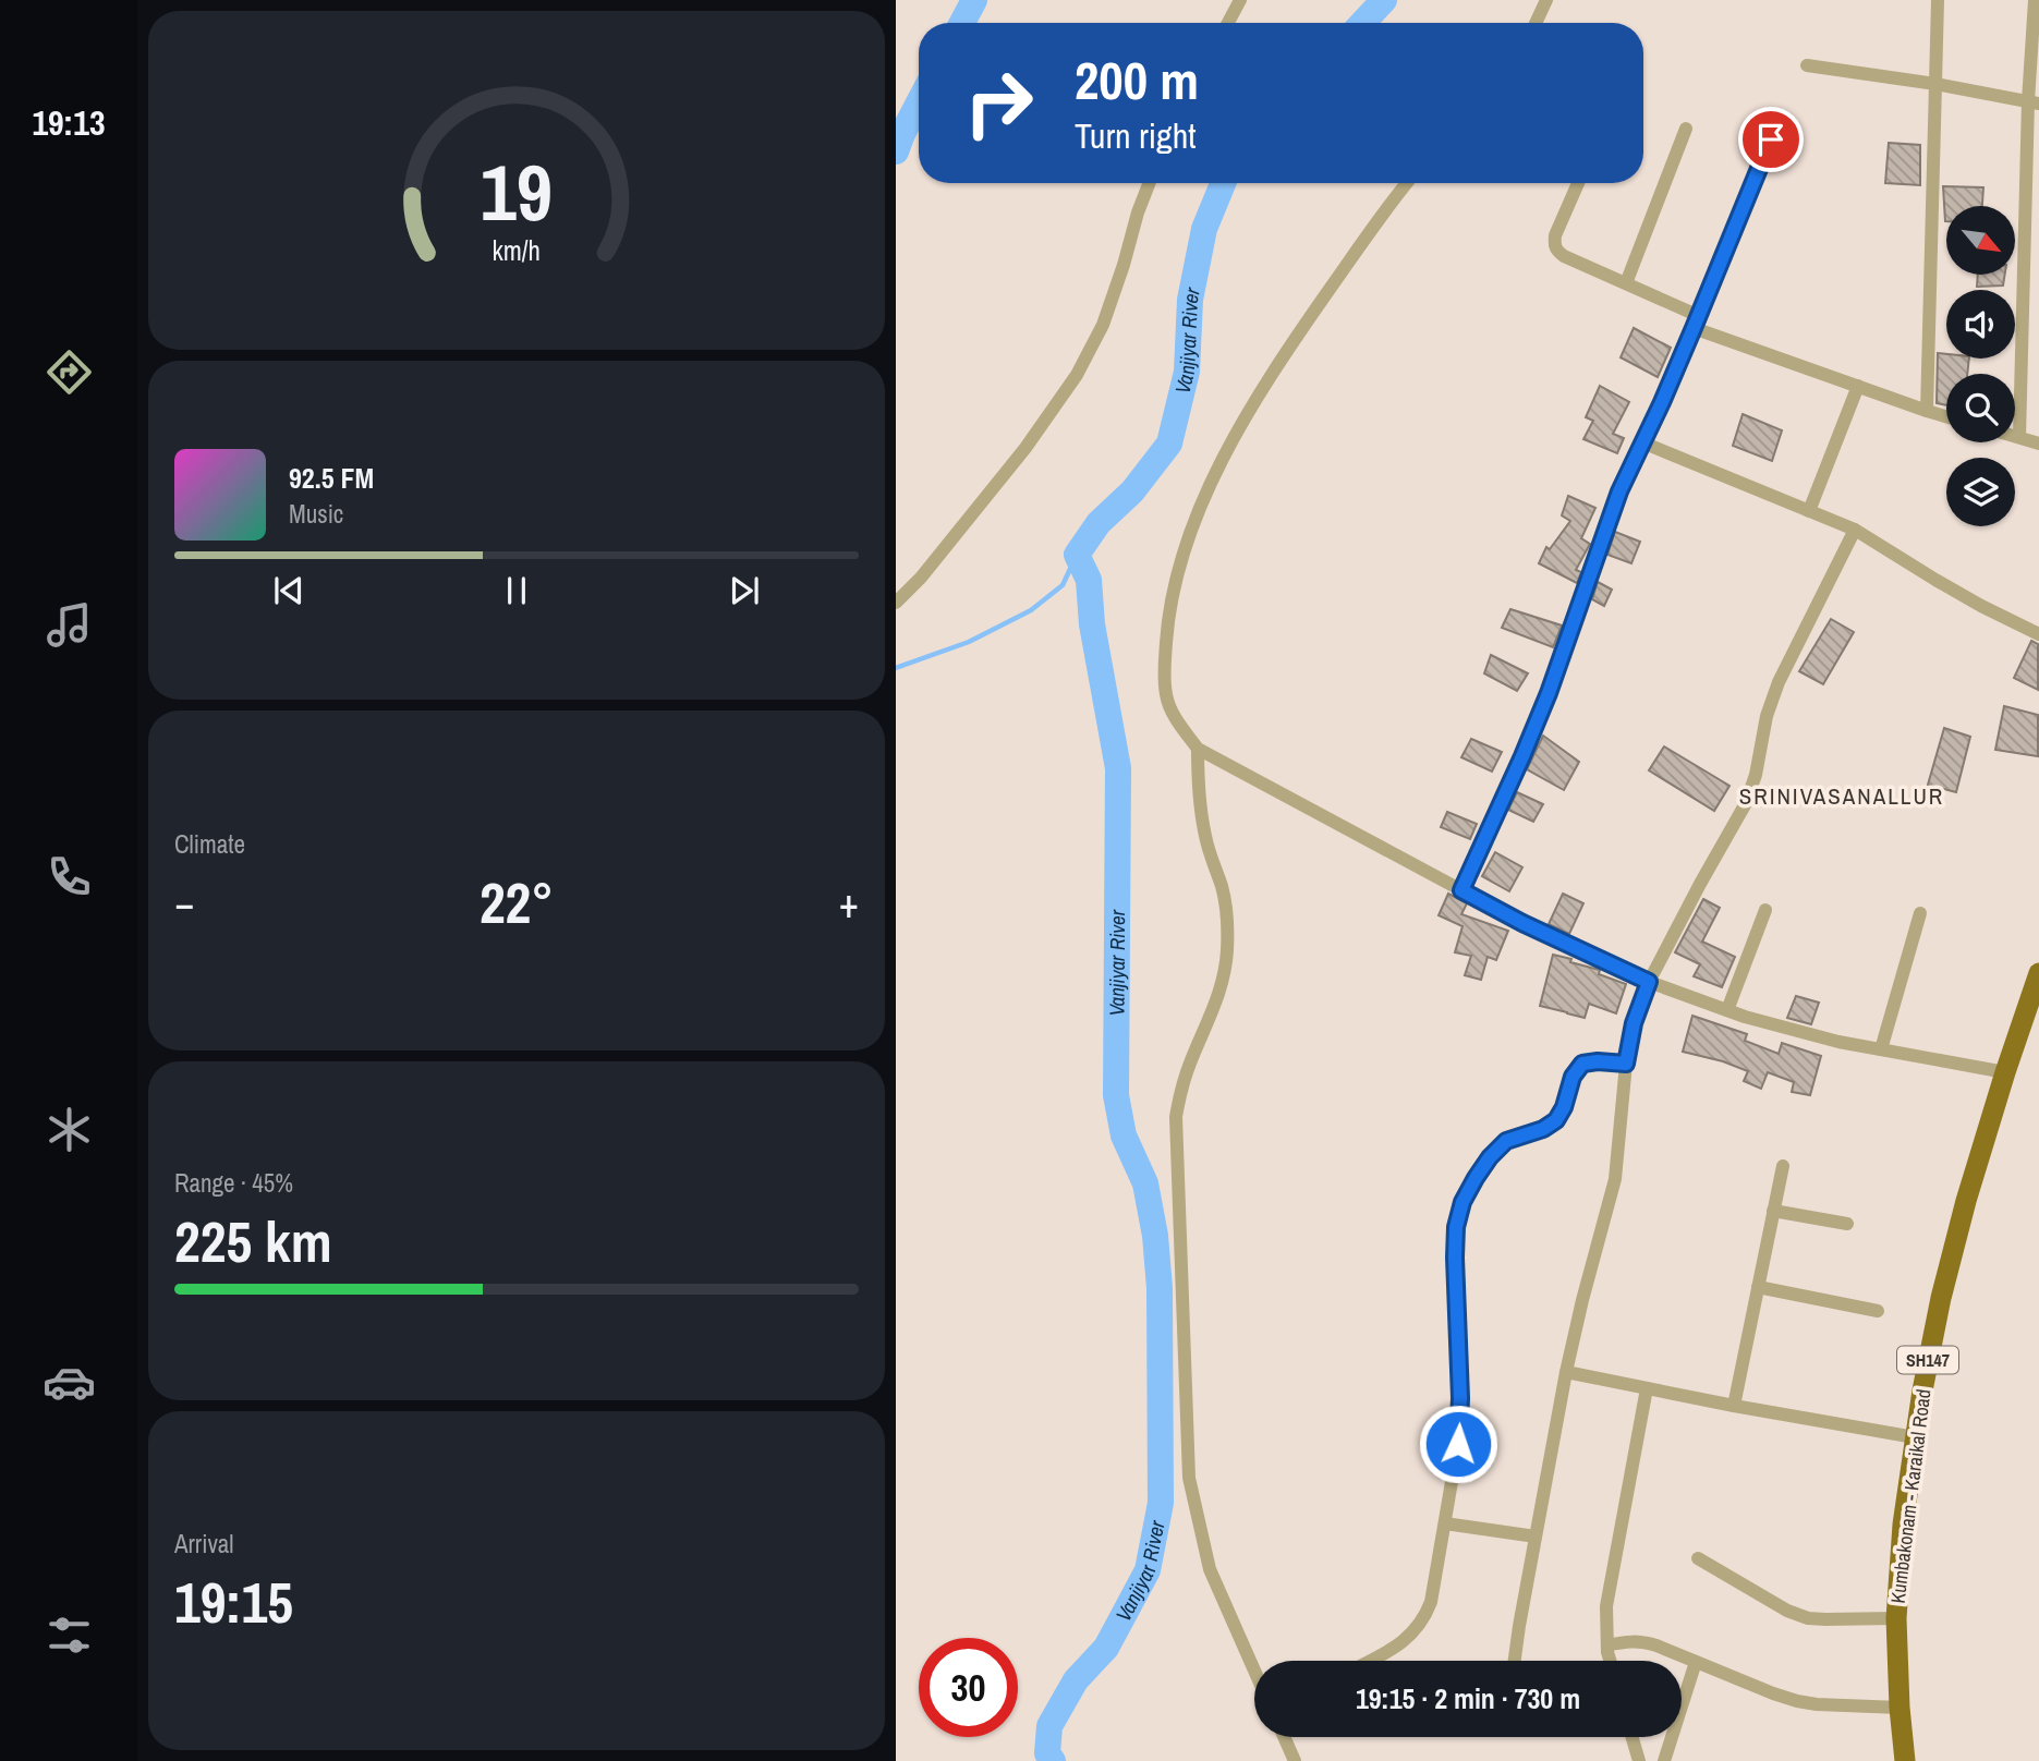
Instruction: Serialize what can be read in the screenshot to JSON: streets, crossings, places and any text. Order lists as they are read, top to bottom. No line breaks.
{"streets":{"main road":["SH147","Kumbakonam - Karaikal Road"]},"districts":["SRINIVASANALLUR"],"water":["Vanjiyar River"],"north":"bottom right","page":{"tabs":"19:13","turn":["200 m","Turn right"],"song":["92.5 FM","Music"],"tile":["Climate",["Range · 45%","225 km"],["Arrival","19:15"]],"heat":["−","22°","+"],"limit":"30","trip":"19:15 · 2 min · 730 m","gauge":["19","km/h"]}}
